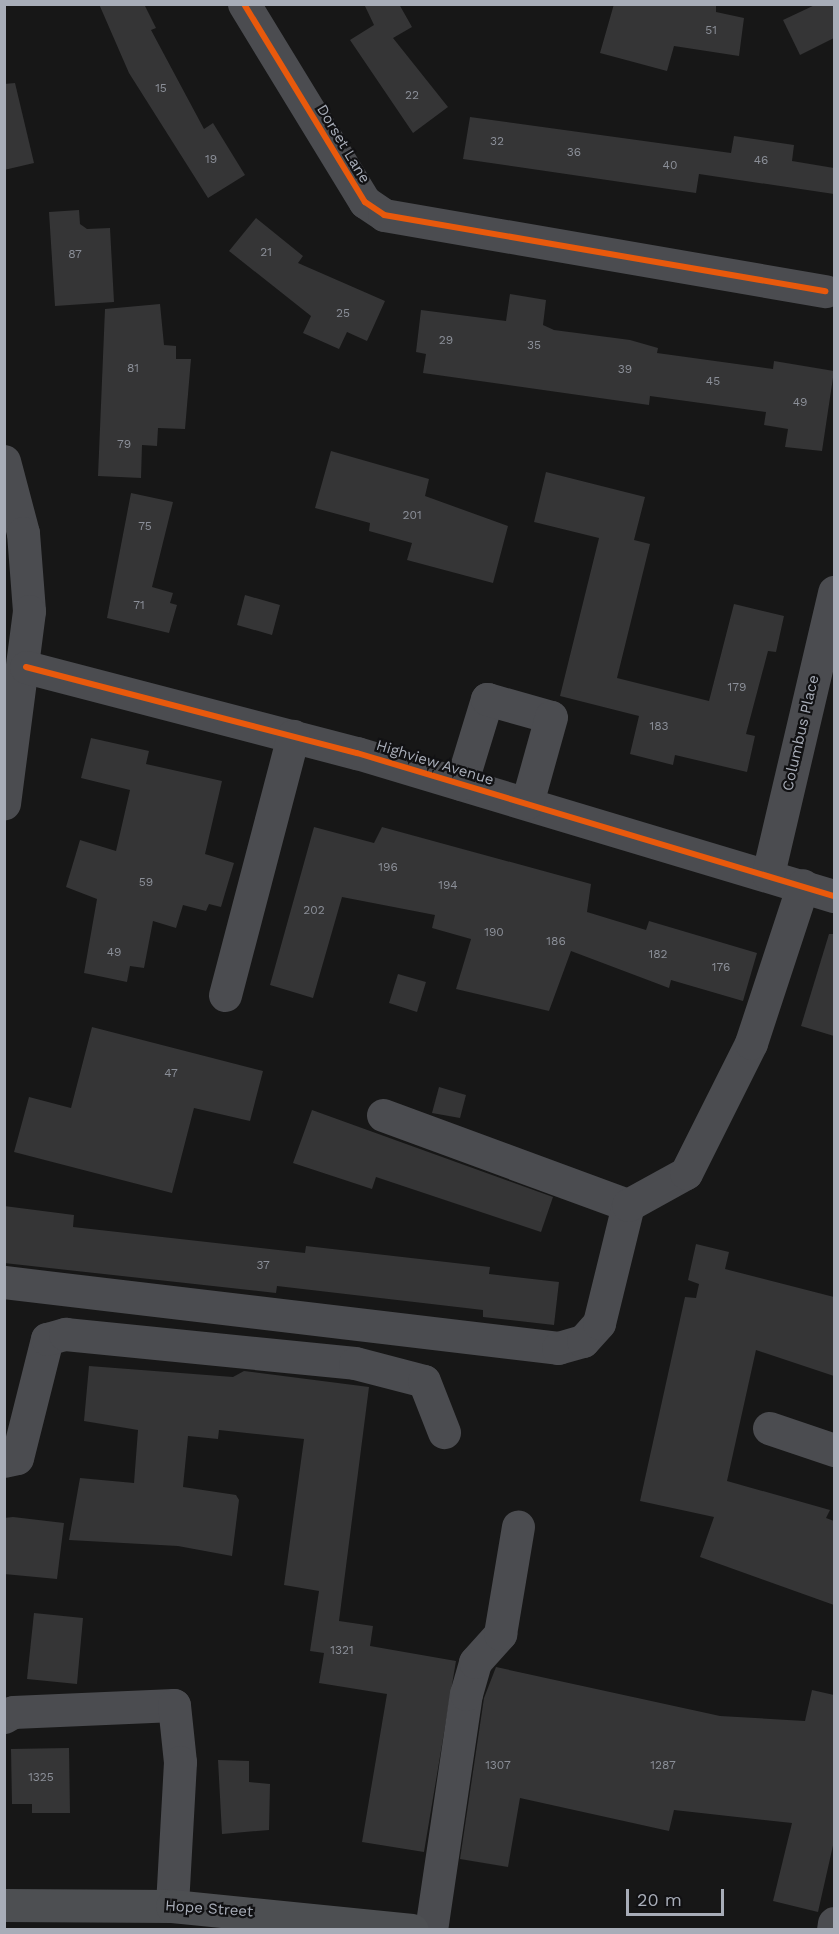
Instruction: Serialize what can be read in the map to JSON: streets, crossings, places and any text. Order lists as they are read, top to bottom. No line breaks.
{"streets":{"main road":["Hope Street"],"street":["Dorset Lane","Columbus Place","Highview Avenue"]},"crossings":[["Columbus Place","Highview Avenue"]],"house_numbers":["51","15","22","32","36","19","46","40","21","87","25","29","35","81","39","45","49","79","201","75","71","179","183","196","59","194","202","190","186","49","182","176","47","37","1321","1307","1287","1325"],"scale_bar":"20 m"}
